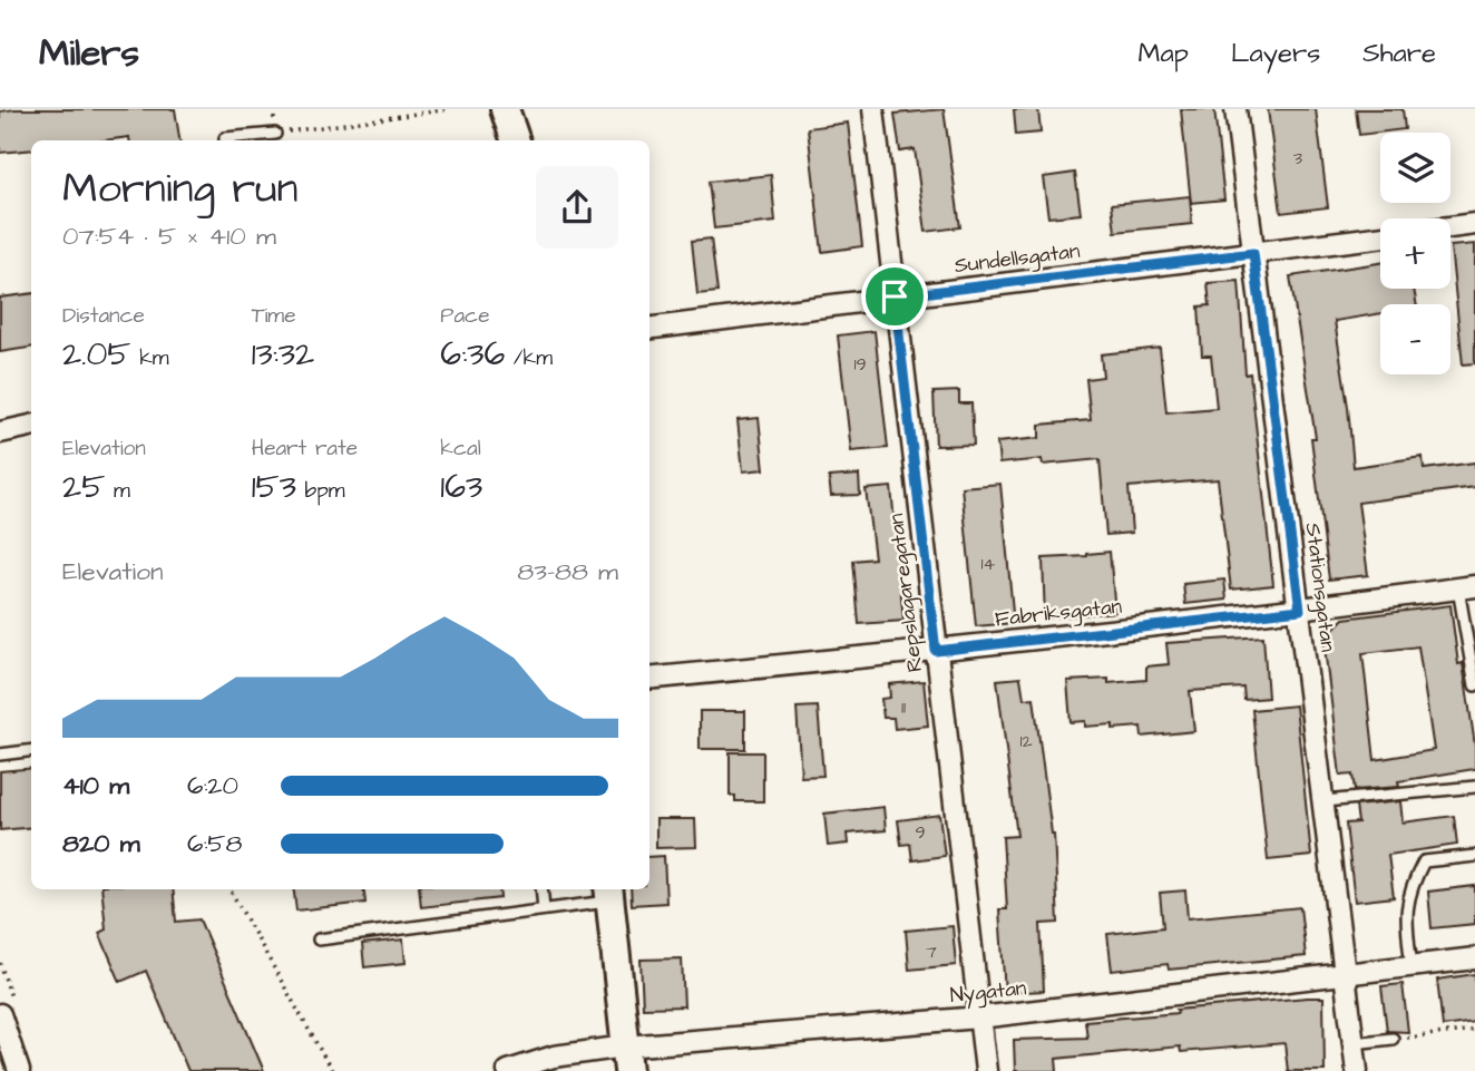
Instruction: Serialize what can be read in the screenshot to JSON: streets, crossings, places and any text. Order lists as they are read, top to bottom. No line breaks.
{"streets":{"street":["Sundellsgatan","Stationsgatan","Repslagaregatan","Fabriksgatan","Nygatan"]},"crossings":[["Sundellsgatan","Stationsgatan"],["Sundellsgatan","Repslagaregatan"],["Stationsgatan","Fabriksgatan"],["Stationsgatan","Nygatan"],["Repslagaregatan","Fabriksgatan"],["Repslagaregatan","Nygatan"]],"house_numbers":["3","19","14","11","12","9","7"],"page":{"header":"Milers","nav":["Map","Layers","Share"],"map_buttons":["+","−"],"heading":["Morning run","07:54 · 5 × 410 m"],"stats":[["Distance","2.05 km"],["Time","13:32"],["Pace","6:36 /km"],["Elevation","25 m"],["Heart rate","153 bpm"],["kcal","163"]],"chart":["Elevation","83–88 m"],"list":[{"name":"410 m","note":"6:20"},{"name":"820 m","note":"6:58"}]}}
